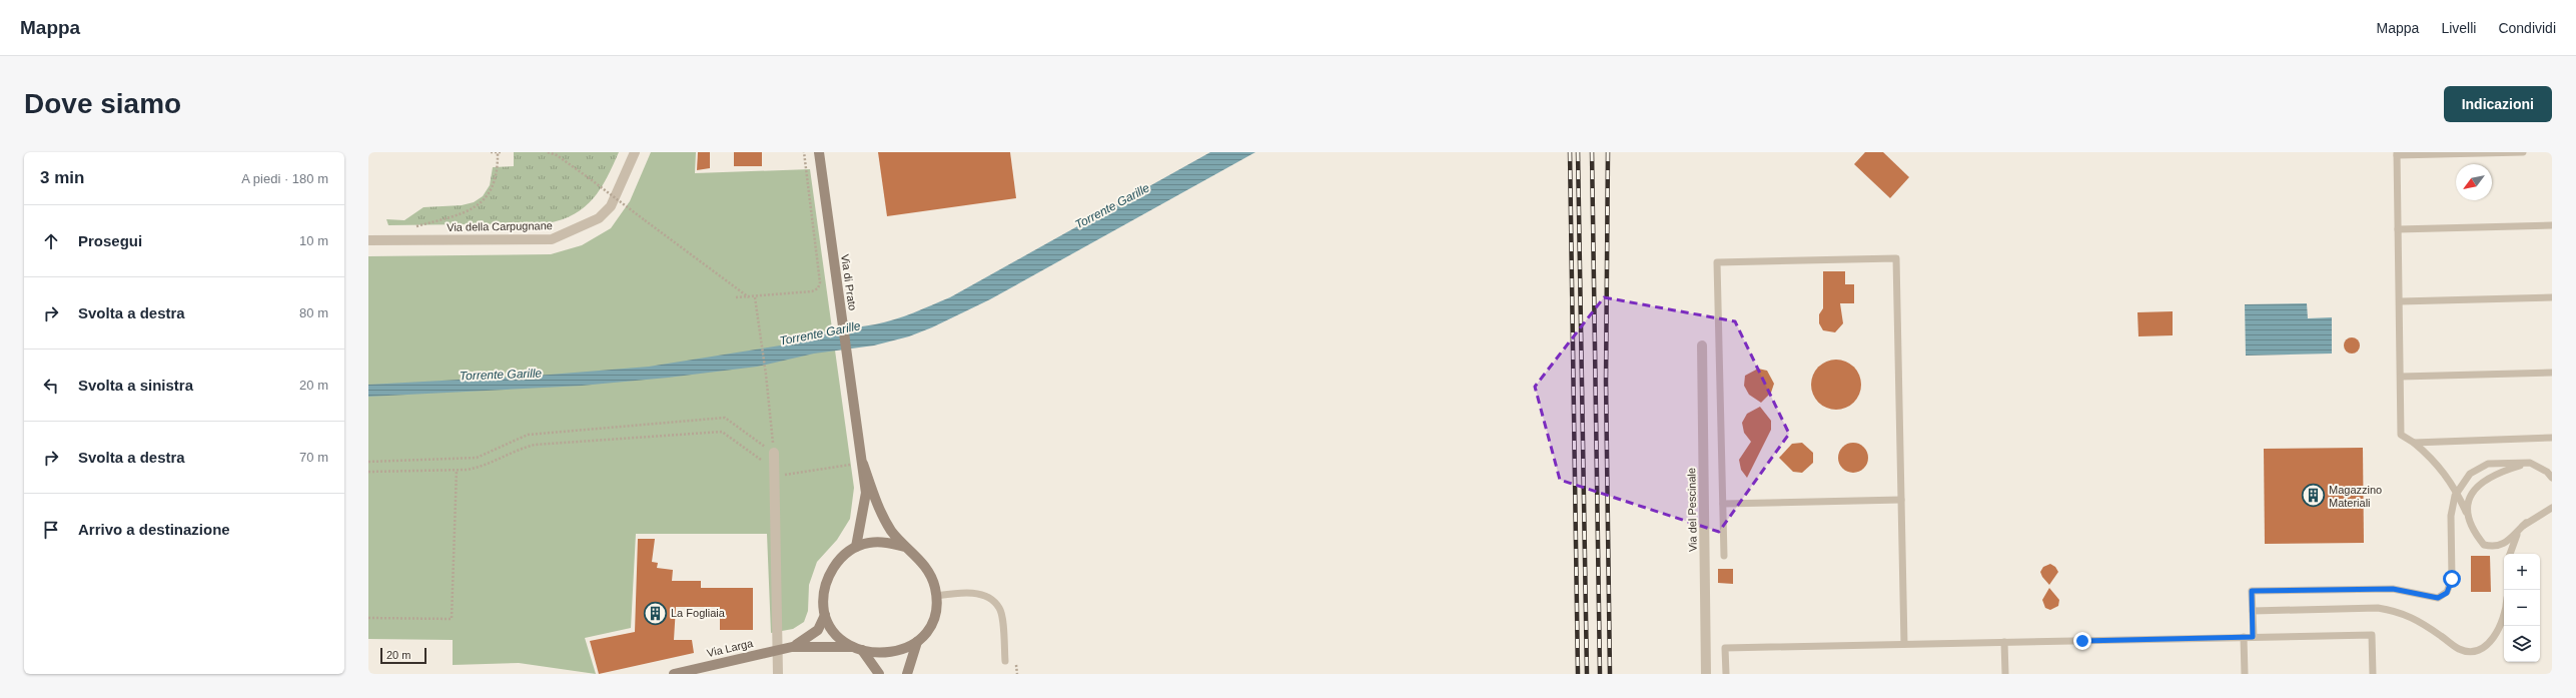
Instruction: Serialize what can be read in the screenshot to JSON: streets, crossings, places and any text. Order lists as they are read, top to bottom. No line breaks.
{"streets":{"main road":["Via di Prato","Via Larga"],"street":["Via della Carpugnane","Via del Pescinale"]},"crossings":[["Via di Prato","Via Larga"]],"water":["Torrente Garille"],"places":{"building":["Magazzino Materiali","La Fogliaia"]},"scale_bar":"20 m","north":"bottom left","page":{"header":"Mappa","nav":["Mappa","Livelli","Condividi"],"buttons":"Indicazioni","title":"Dove siamo","heading":["3 min","A piedi · 180 m"],"list":[["Prosegui","10 m"],["Svolta a destra","80 m"],["Svolta a sinistra","20 m"],["Svolta a destra","70 m"],"Arrivo a destinazione"],"map_buttons":["+","−"],"scale":"20 m"}}
